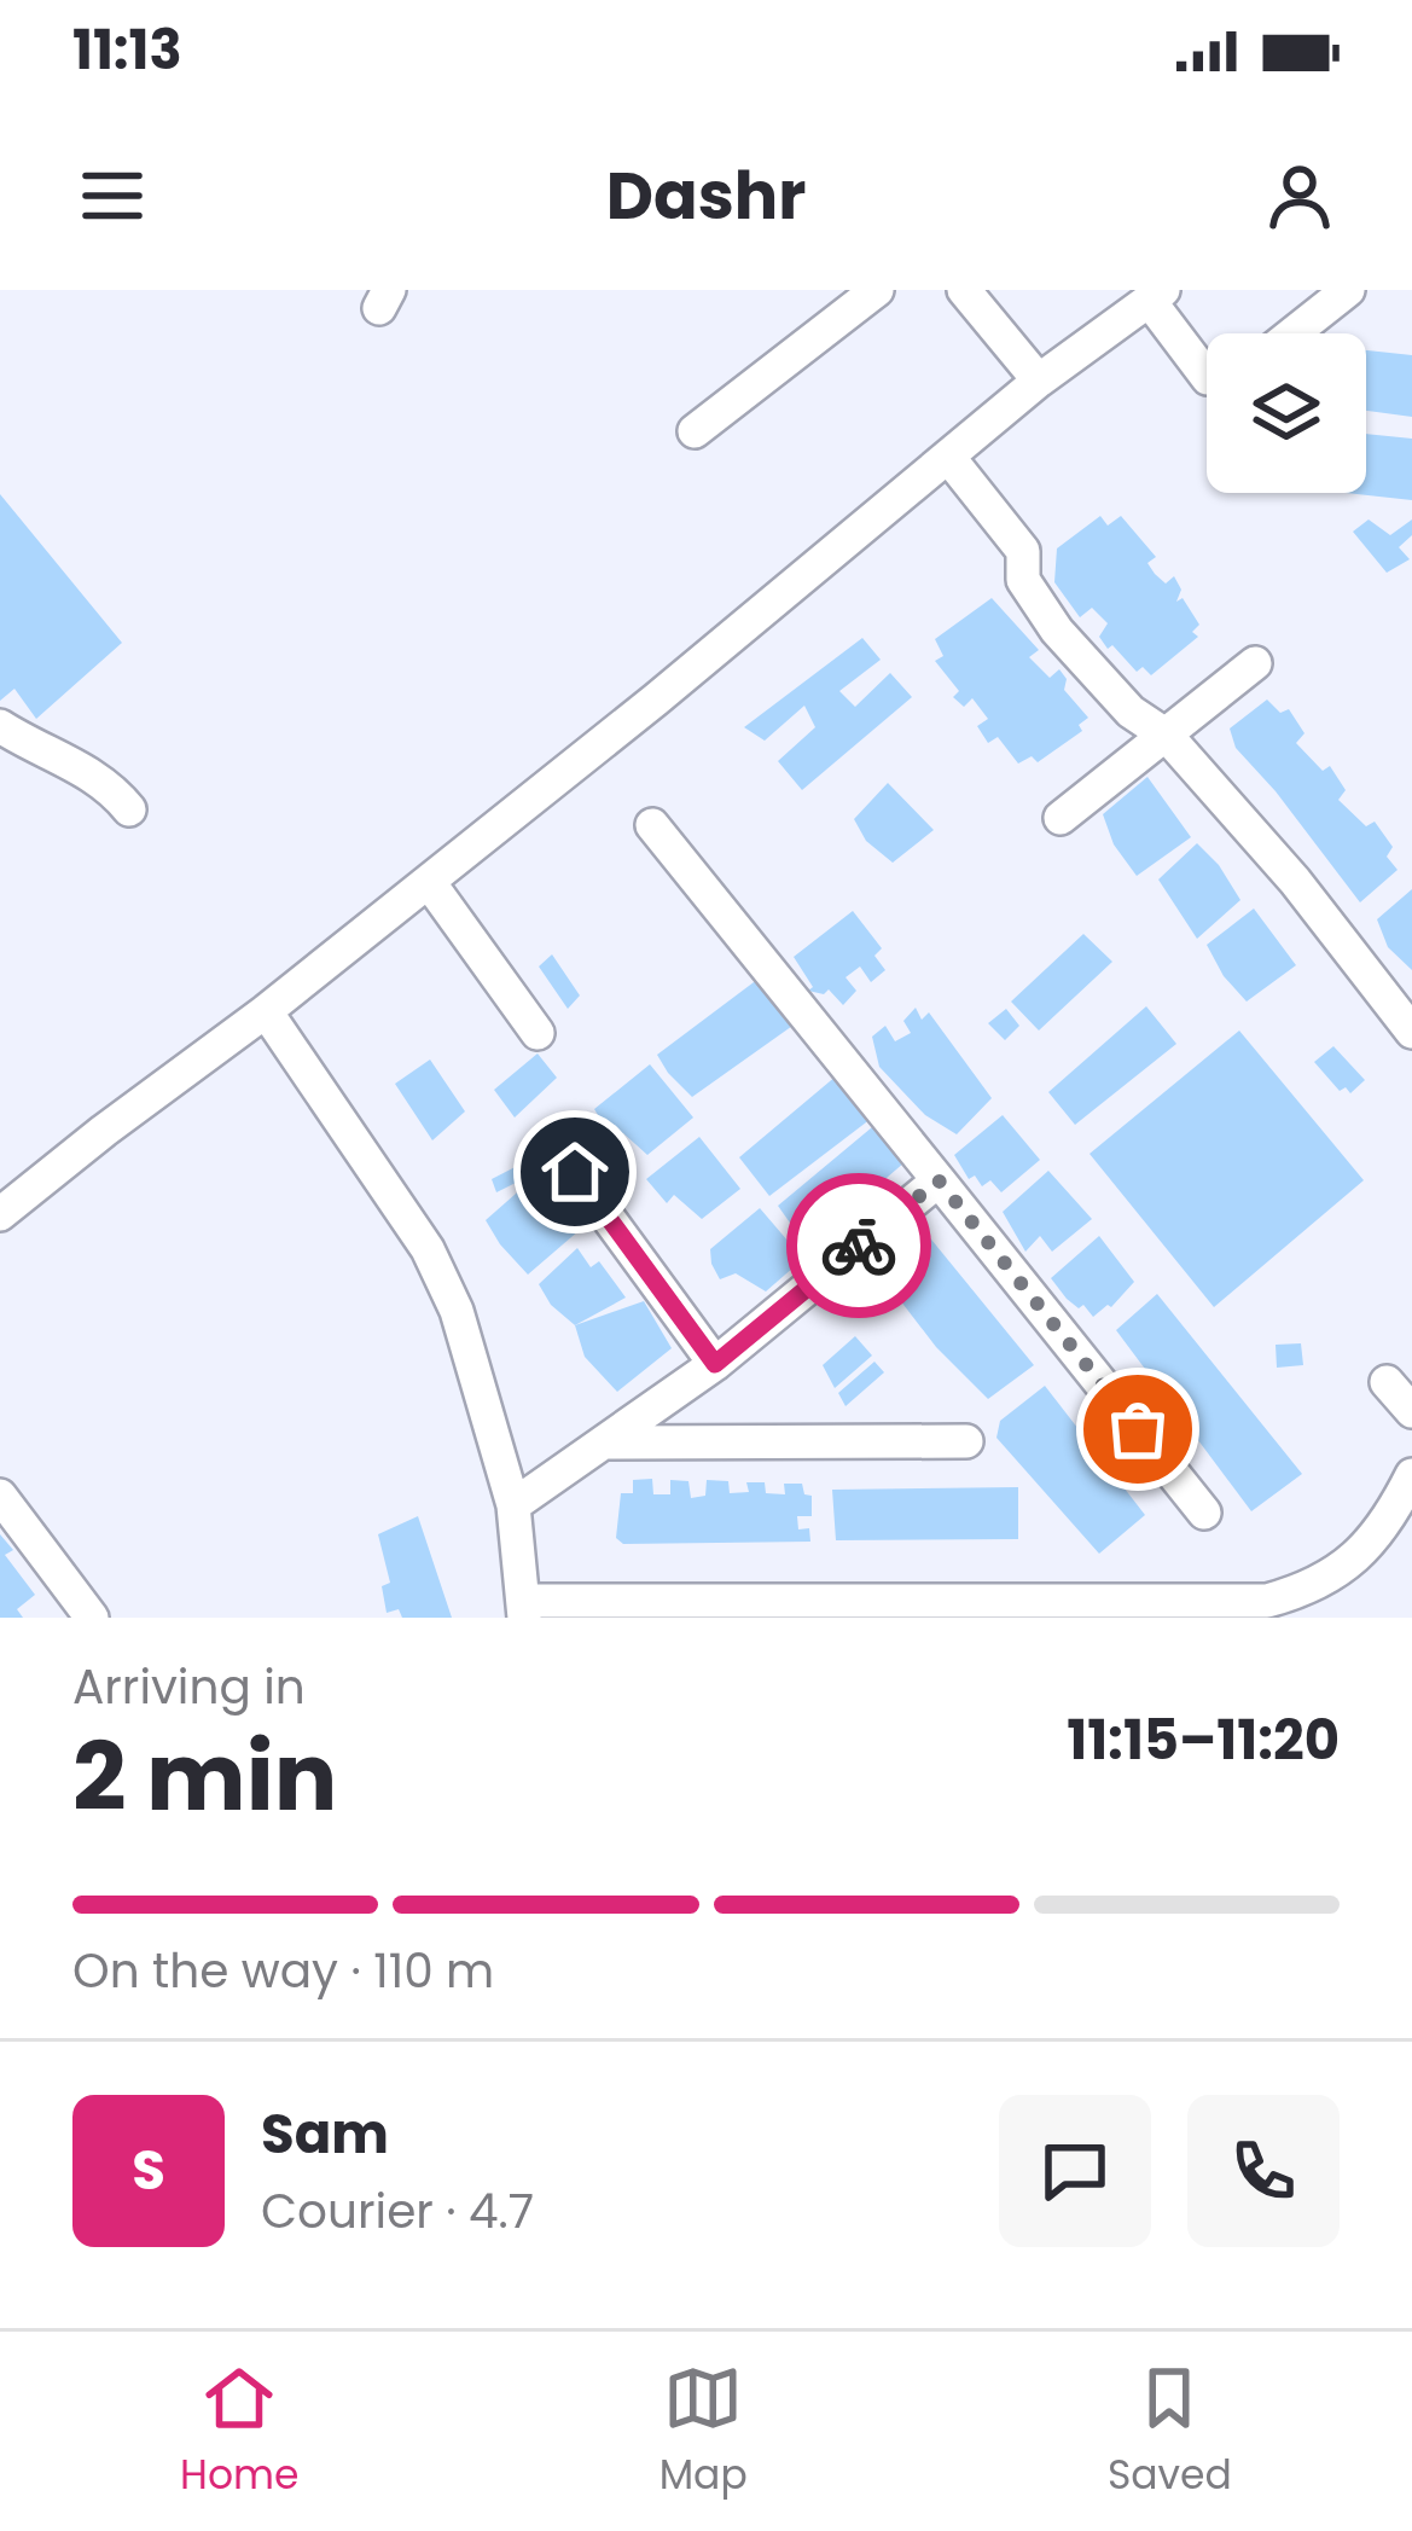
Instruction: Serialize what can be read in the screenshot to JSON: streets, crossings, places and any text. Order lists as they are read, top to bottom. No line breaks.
{"page":{"status":"11:13","header":"Dashr","heading":["2 min","Arriving in","11:15–11:20"],"panel":["Sam","Courier · 4.7"],"bar":"On the way · 110 m","round":"S","tabs":["Home","Map","Saved"]}}
